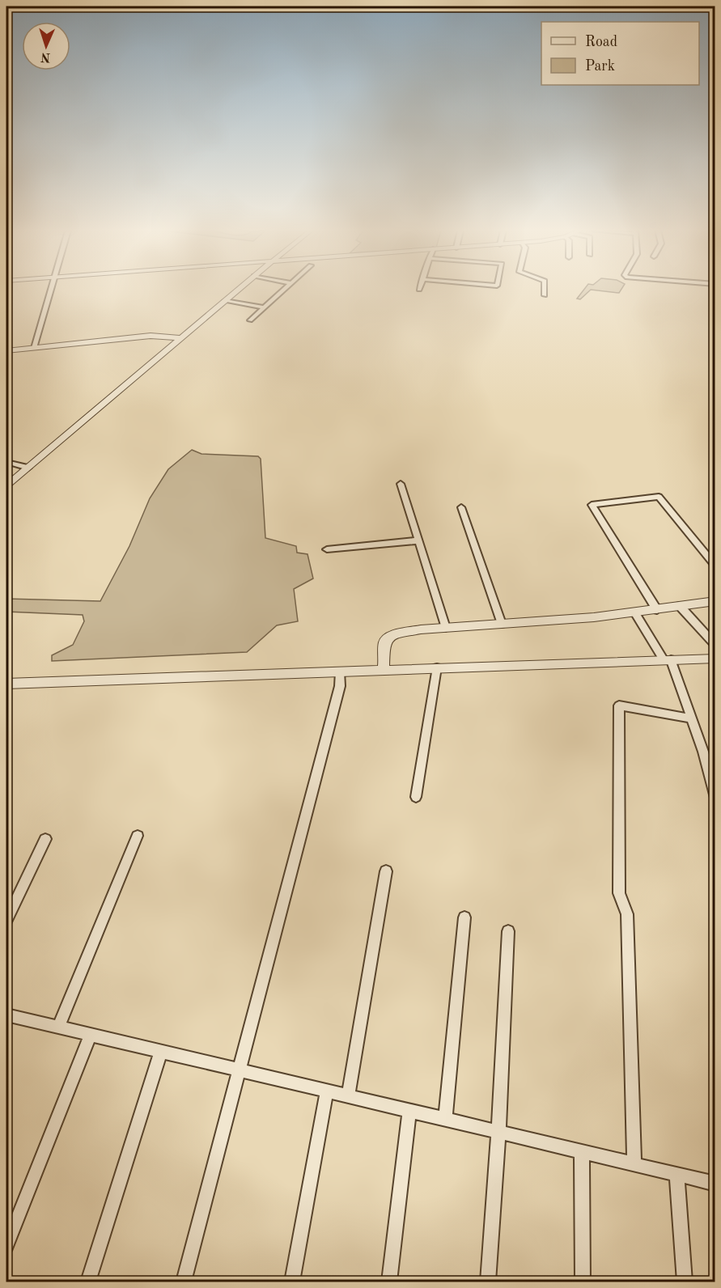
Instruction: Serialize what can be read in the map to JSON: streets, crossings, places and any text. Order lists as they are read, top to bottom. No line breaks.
{"legend":["Road","Park"],"north":"bottom"}
